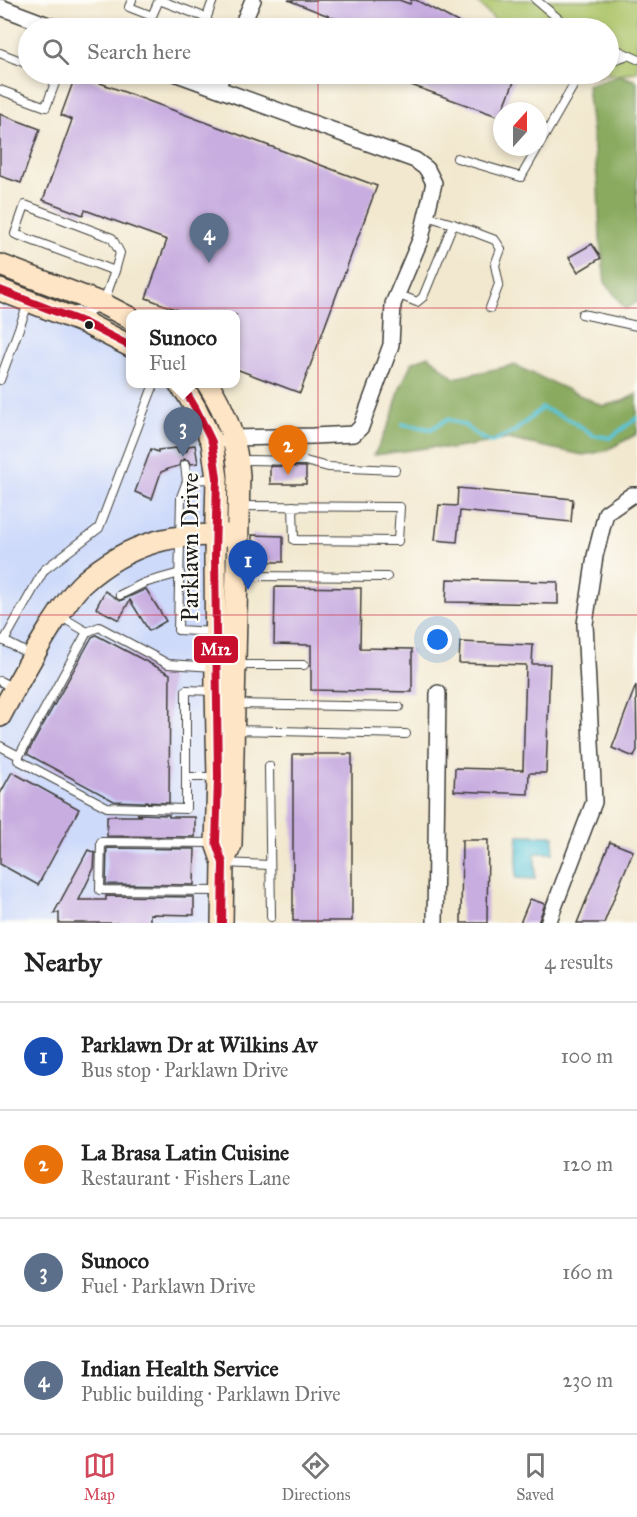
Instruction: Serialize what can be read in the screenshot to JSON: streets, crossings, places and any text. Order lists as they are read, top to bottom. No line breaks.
{"streets":{"main road":["Parklawn Drive"]},"lines":["transit line M12"],"north":"top","page":{"search":"Search here","pins":["4","3","2","1"],"popup":["Sunoco","Fuel"],"heading":["Nearby","4 results"],"list":[{"mark":"1","name":"Parklawn Dr at Wilkins Av","note":"Bus stop · Parklawn Drive","value":"100 m"},{"mark":"2","name":"La Brasa Latin Cuisine","note":"Restaurant · Fishers Lane","value":"120 m"},{"mark":"3","name":"Sunoco","note":"Fuel · Parklawn Drive","value":"160 m"},{"mark":"4","name":"Indian Health Service","note":"Public building · Parklawn Drive","value":"230 m"}],"nav":["Map","Directions","Saved"]}}
